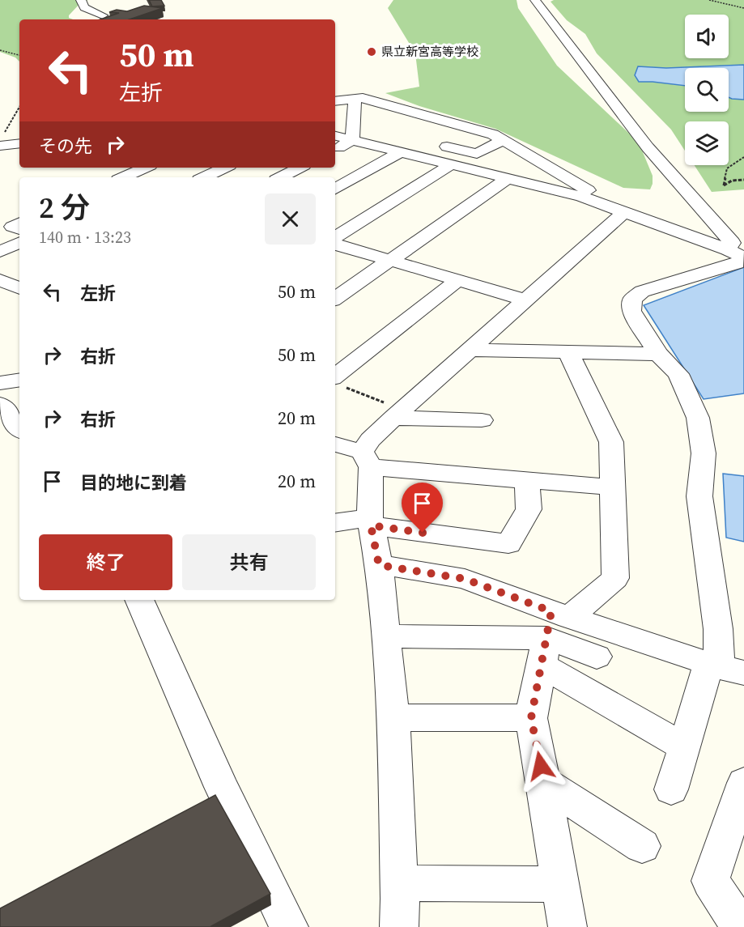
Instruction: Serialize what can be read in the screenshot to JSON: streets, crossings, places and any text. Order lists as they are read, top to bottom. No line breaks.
{"places":["県立新宮高等学校"],"page":{"turn":["50 m","左折"],"then":"その先","heading":["2 分","140 m · 13:23"],"list":[{"name":"左折","value":"50 m"},{"name":"右折","value":"50 m"},{"name":"右折","value":"20 m"},{"name":"目的地に到着","value":"20 m"}],"buttons":["終了","共有"]}}
